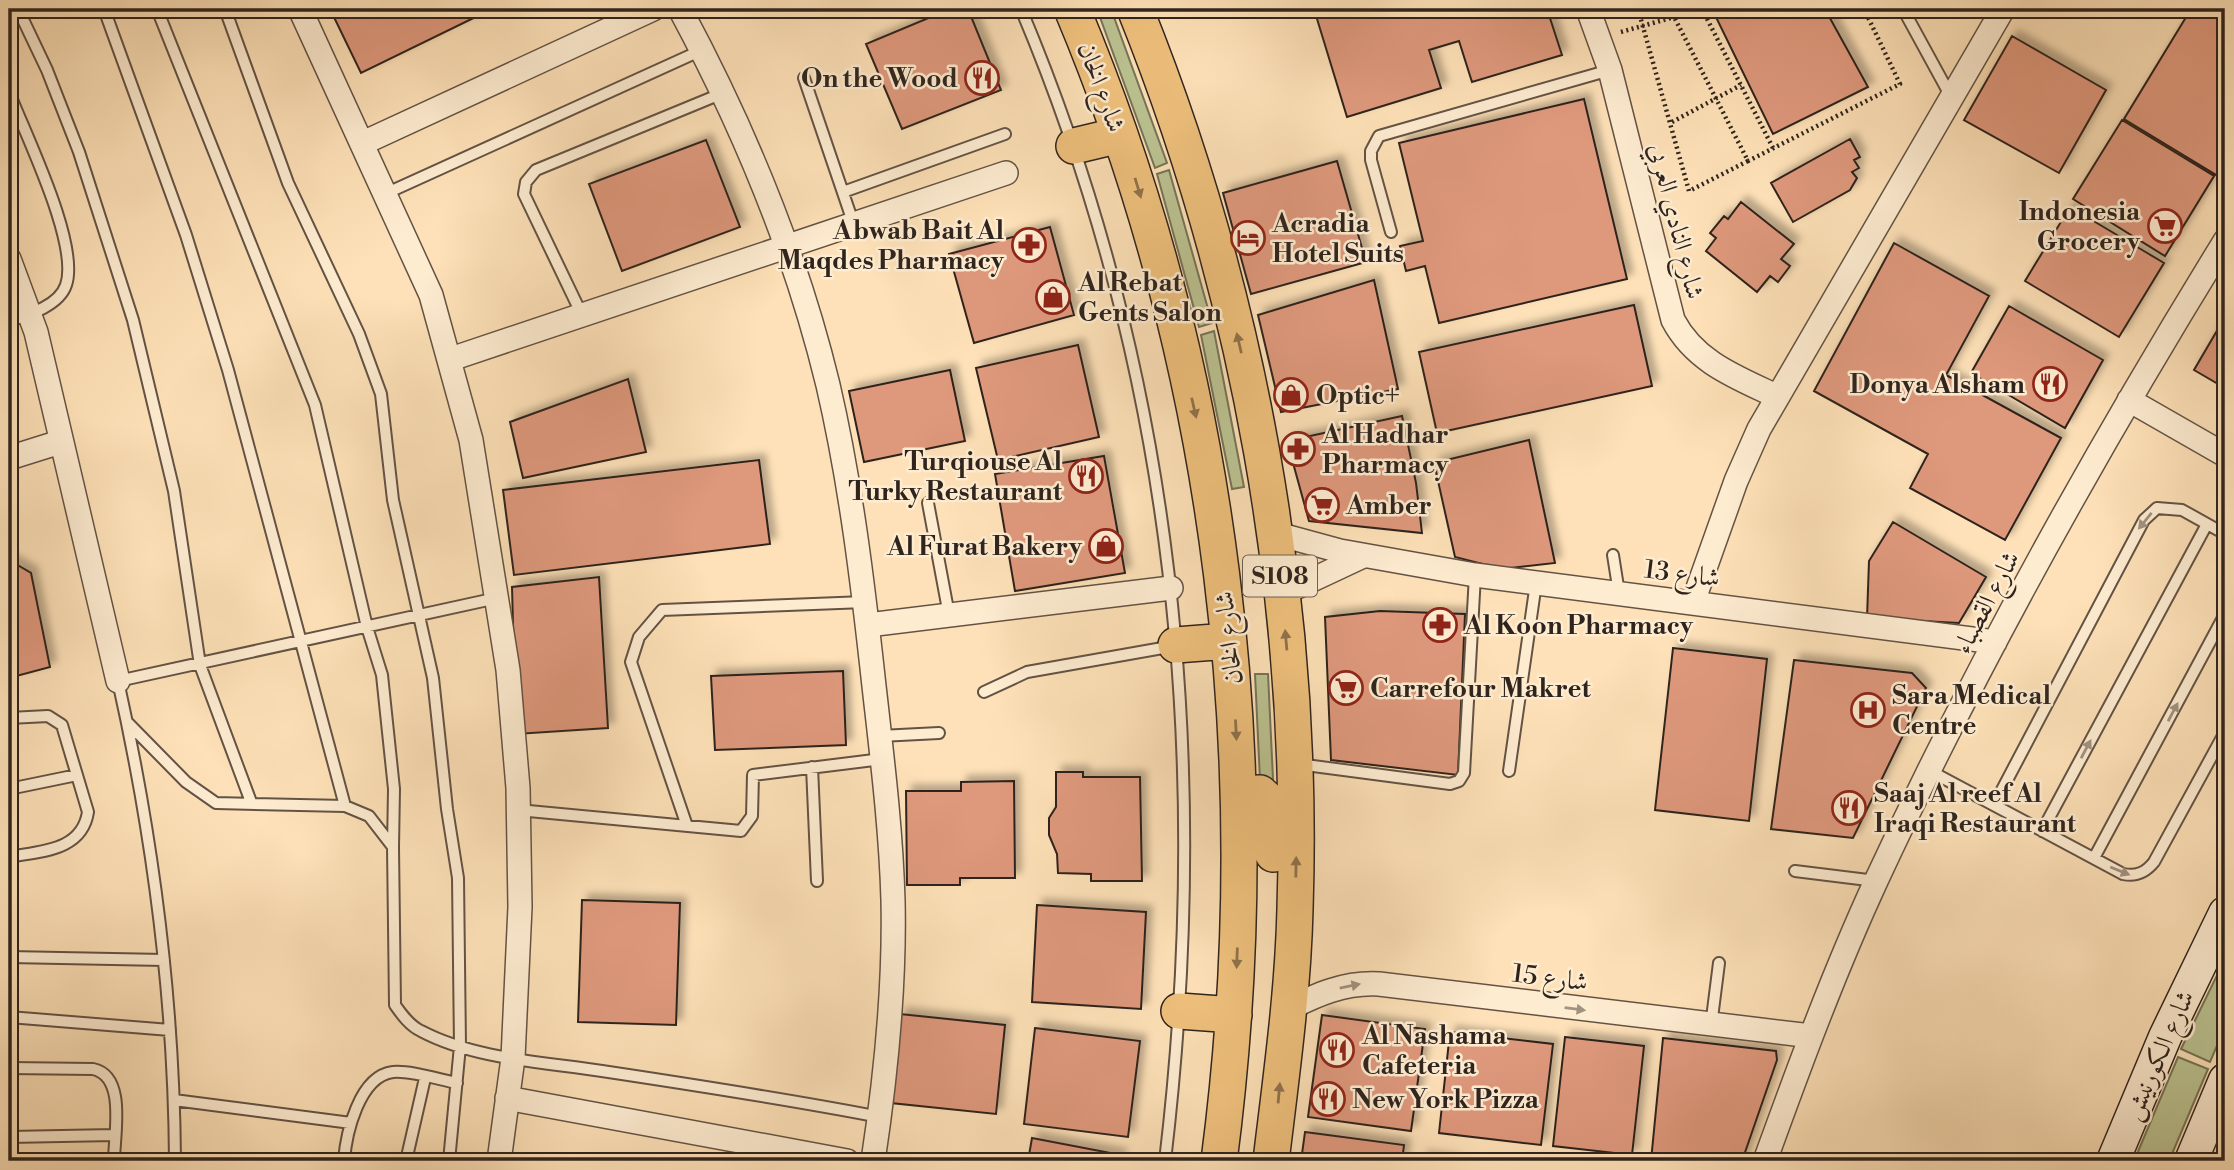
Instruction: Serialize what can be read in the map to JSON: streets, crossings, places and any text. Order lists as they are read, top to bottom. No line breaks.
{"streets":{"main road":["شارع الخان","S108","شارع الكورنيش"],"street":["شارع النادي العربي","شارع 13","شارع القصباء","شارع 15"]},"crossings":[["شارع 13","S108"],["شارع 13","شارع القصباء"],["S108","شارع 15"],["شارع القصباء","شارع 15"]],"one_way":["شارع 15"],"places":{"restaurant":["On the Wood","Donya Alsham","Turqiouse Al Turky Restaurant","Saaj Al reef Al Iraqi Restaurant","Al Nashama Cafeteria","New York Pizza"],"supermarket":["Indonesia Grocery","Amber","Carrefour Makret"],"hotel":["Acradia Hotel Suits"],"pharmacy":["Abwab Bait Al Maqdes Pharmacy","Al Hadhar Pharmacy","Al Koon Pharmacy"],"shop":["Al Rebat Gents Salon","Optic+","Al Furat Bakery"],"hospital":["Sara Medical Centre"]}}
